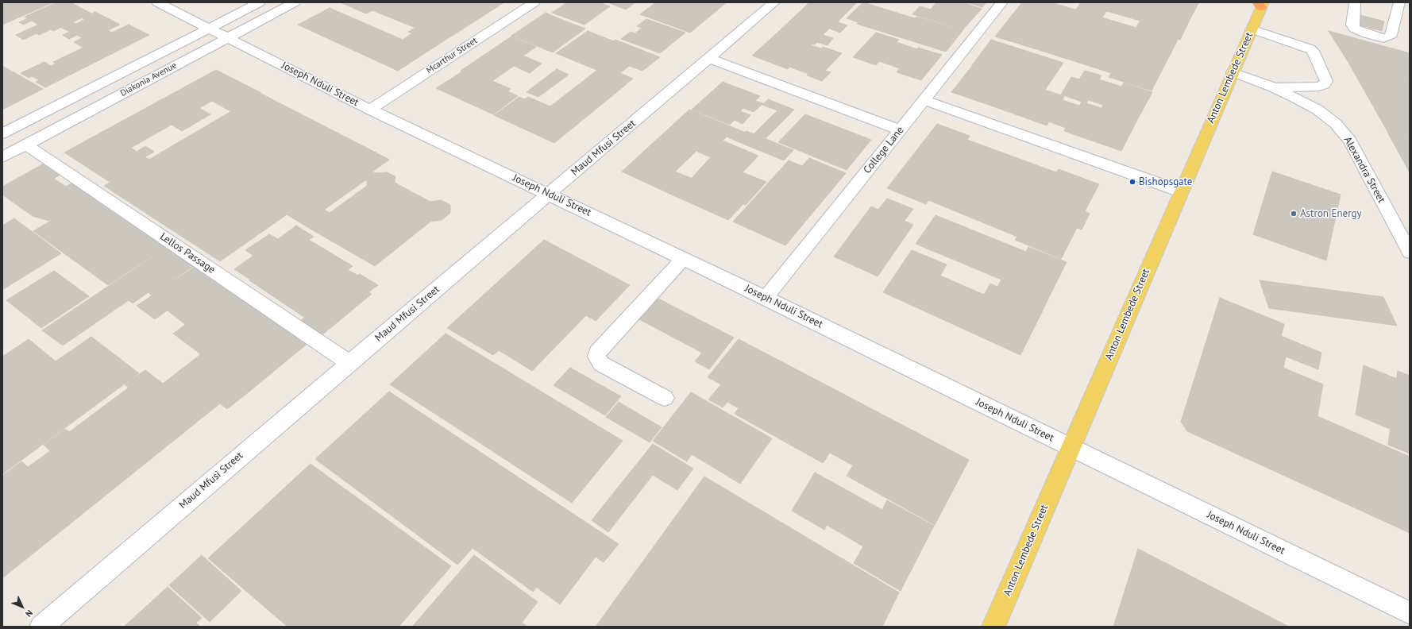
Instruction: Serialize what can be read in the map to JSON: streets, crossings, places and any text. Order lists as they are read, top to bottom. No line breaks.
{"streets":{"main road":["Anton Lembede Street"],"street":["Mcarthur Street","Diakonia Avenue","Joseph Nduli Street","Maud Mfusi Street","College Lane","Alexandra Street","Lellos Passage"]},"crossings":[["Mcarthur Street","Joseph Nduli Street"],["Anton Lembede Street","Joseph Nduli Street"],["Anton Lembede Street","Alexandra Street"],["Diakonia Avenue","Joseph Nduli Street"],["Diakonia Avenue","Lellos Passage"],["Joseph Nduli Street","Maud Mfusi Street"],["Joseph Nduli Street","College Lane"],["Maud Mfusi Street","Lellos Passage"]],"places":["Bishopsgate","Astron Energy"],"north":"bottom right"}
